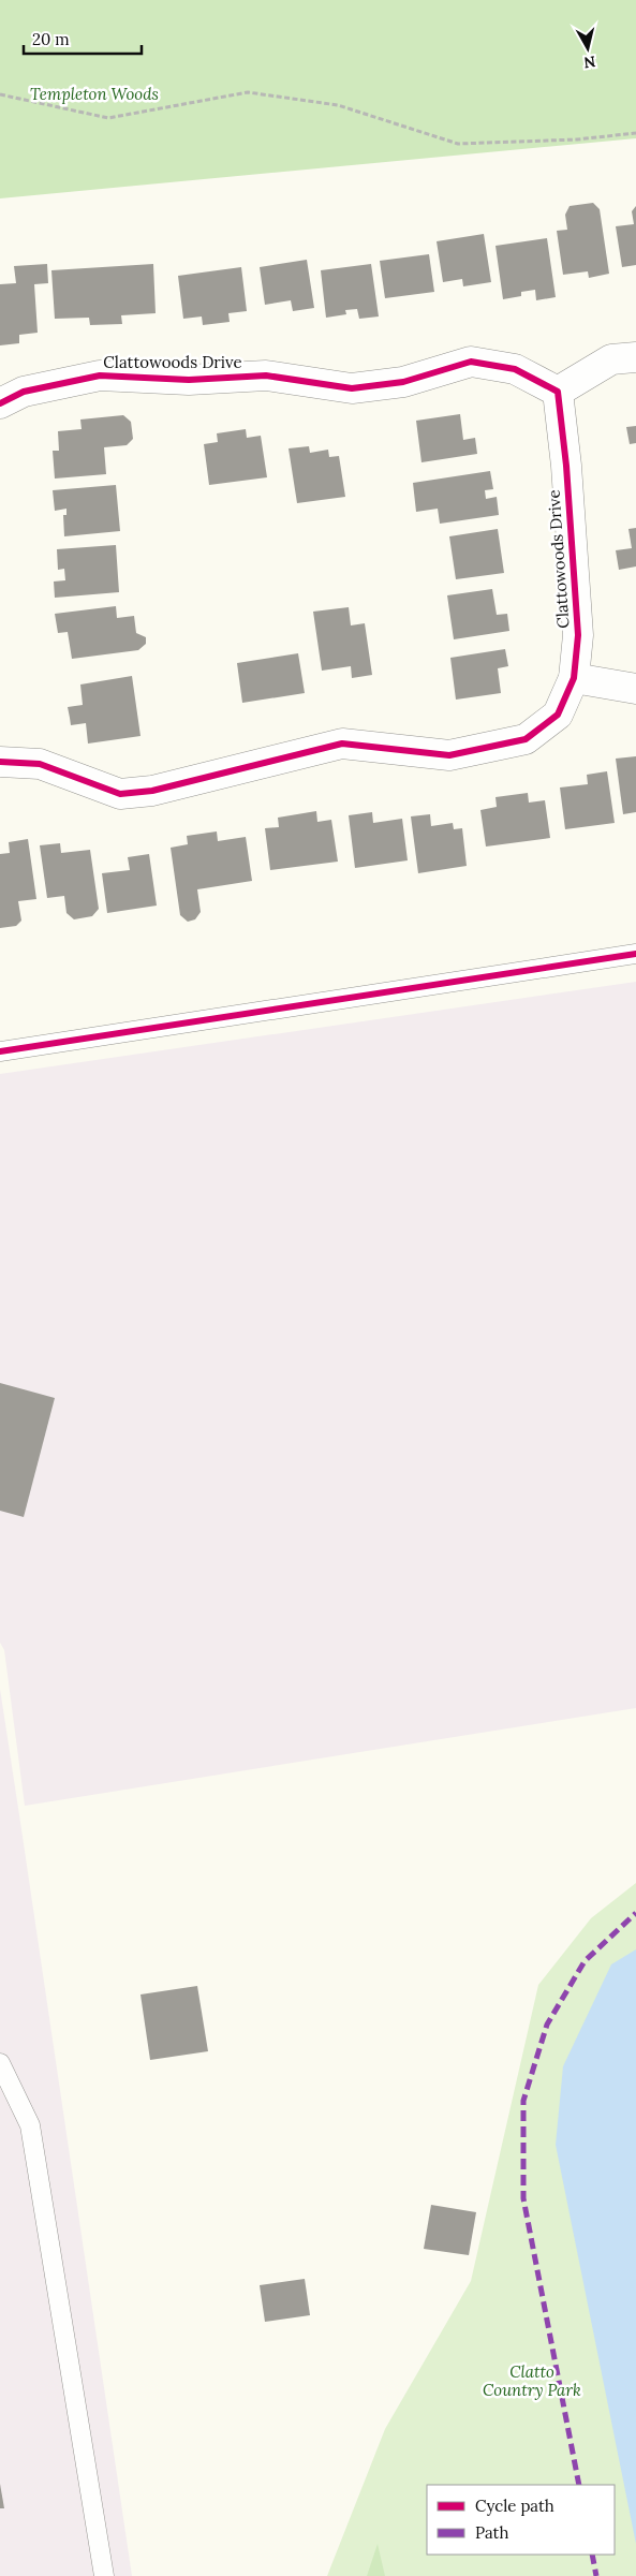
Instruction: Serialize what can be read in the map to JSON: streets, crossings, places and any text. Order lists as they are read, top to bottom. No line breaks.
{"streets":{"street":["Clattowoods Drive"]},"parks":["Templeton Woods","Clatto Country Park"],"legend":["Cycle path","Path"],"scale_bar":"20 m","north":"bottom"}
